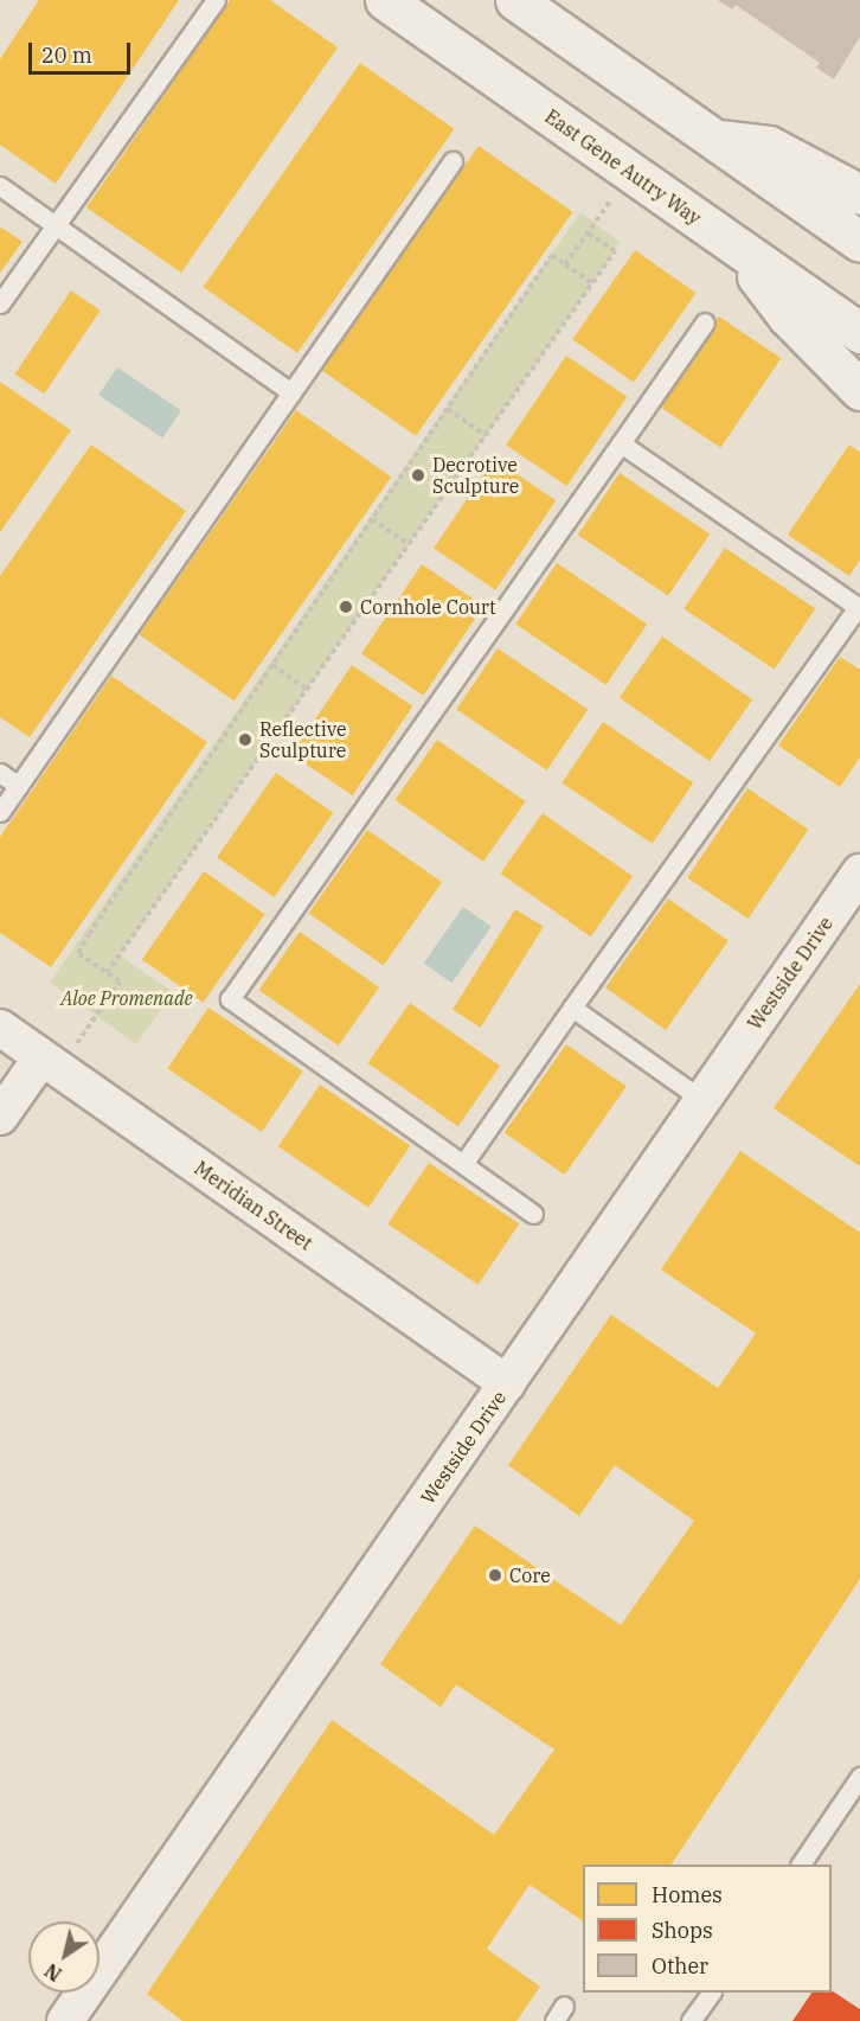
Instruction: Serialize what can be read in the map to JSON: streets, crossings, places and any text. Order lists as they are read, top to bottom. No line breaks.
{"streets":{"street":["East Gene Autry Way","Westside Drive","Meridian Street"]},"crossings":[["Westside Drive","Meridian Street"]],"parks":["Aloe Promenade"],"places":["Decrotive Sculpture","Cornhole Court","Reflective Sculpture","Core"],"legend":["Homes","Shops","Other"],"scale_bar":"20 m","north":"bottom left"}
